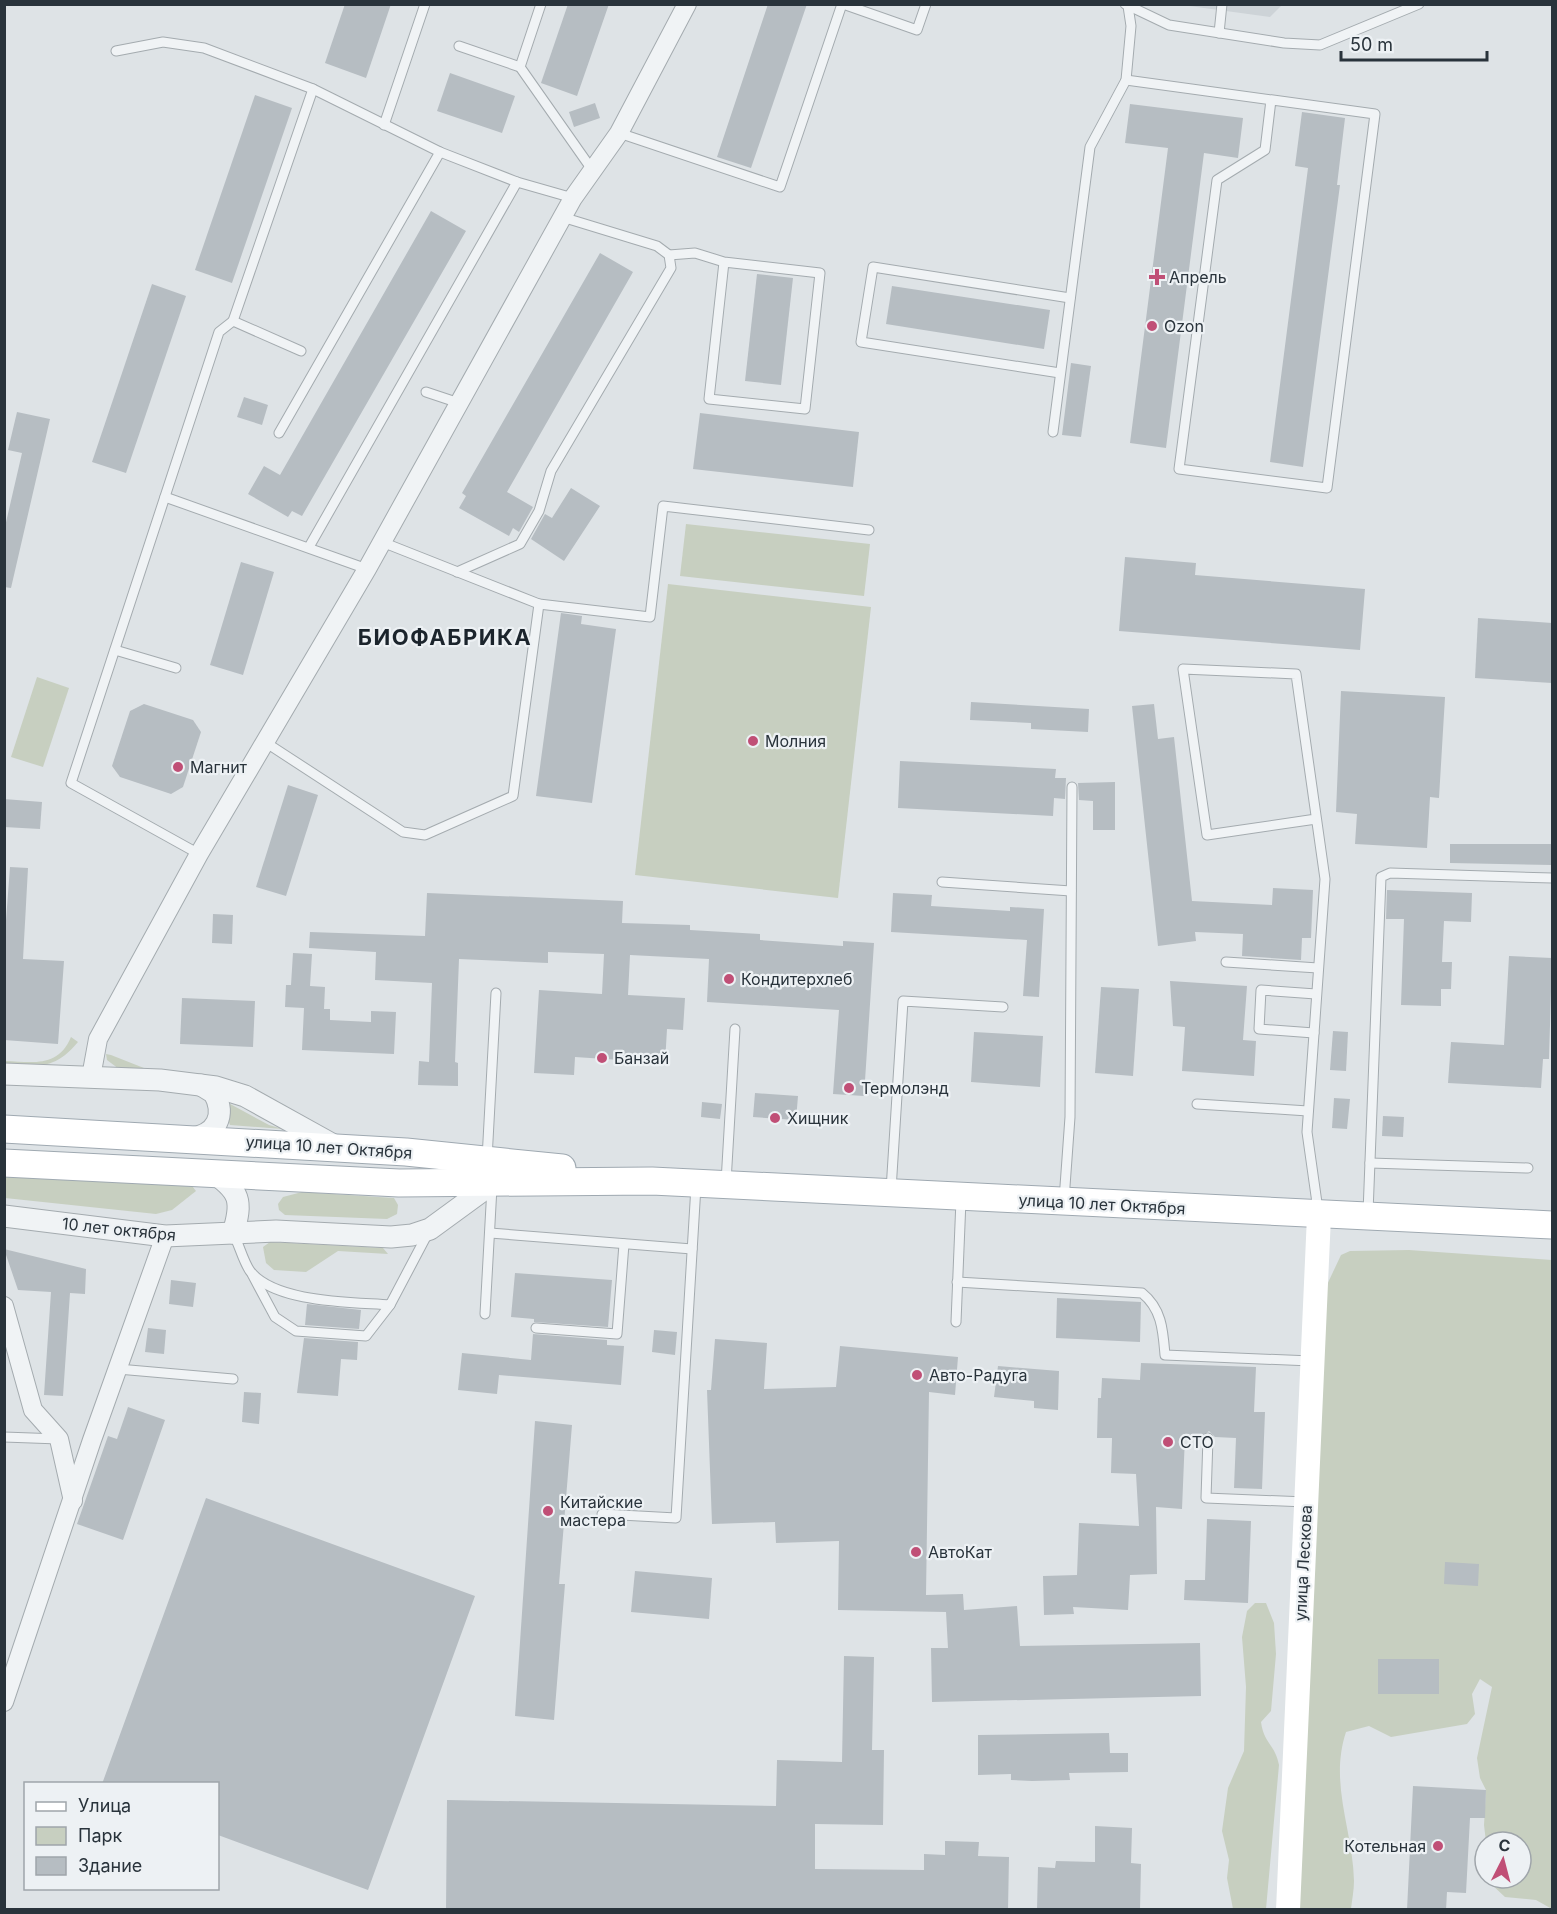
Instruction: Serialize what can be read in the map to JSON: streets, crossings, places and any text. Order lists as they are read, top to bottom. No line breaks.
{"streets":{"main road":["улица 10 лет Октября","улица Лескова"],"street":["10 лет октября"]},"crossings":[["улица 10 лет Октября","улица Лескова"]],"districts":["БИОФАБРИКА"],"places":{"health":["Апрель"],"other":["Ozon","Молния","Магнит","Кондитерхлеб","Банзай","Термолэнд","Хищник","Авто-Радуга","СТО","Китайские мастера","АвтоКат","Котельная"]},"legend":["Улица","Парк","Здание"],"scale_bar":"50 m","north":"top"}
